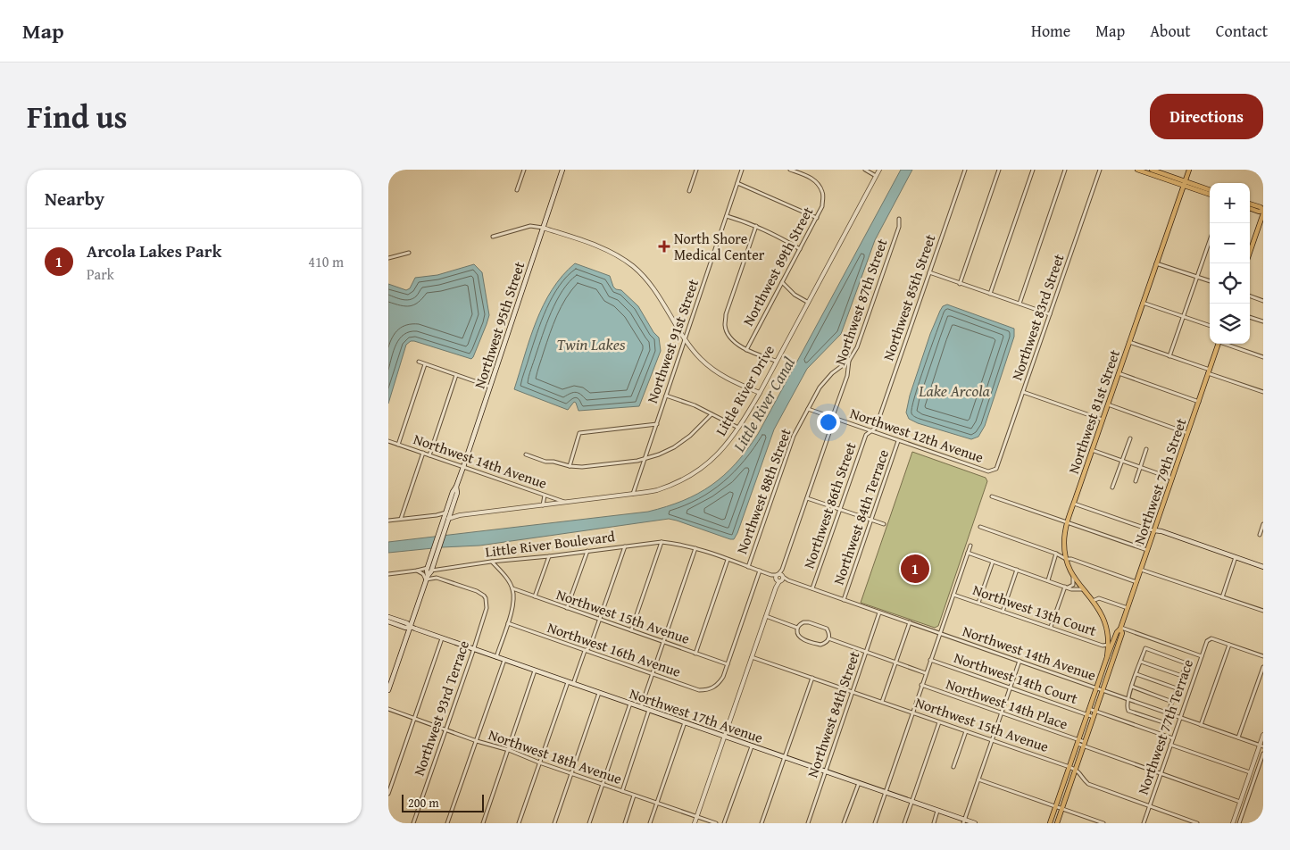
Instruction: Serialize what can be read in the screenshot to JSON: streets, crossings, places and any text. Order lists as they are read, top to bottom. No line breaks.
{"streets":{"main road":["Northwest 95th Street","Northwest 81st Street","Northwest 79th Street","Northwest 17th Avenue"],"street":["Northwest 89th Street","Northwest 85th Street","Northwest 87th Street","Northwest 83rd Street","Northwest 91st Street","Little River Drive","Northwest 12th Avenue","Northwest 14th Avenue","Northwest 88th Street","Northwest 86th Street","Northwest 84th Terrace","Little River Boulevard","Northwest 13th Court","Northwest 15th Avenue","Northwest 16th Avenue","Northwest 14th Court","Northwest 14th Place","Northwest 93rd Terrace","Northwest 84th Street","Northwest 77th Terrace","Northwest 18th Avenue"]},"crossings":[["Northwest 85th Street","Northwest 12th Avenue"],["Northwest 85th Street","Northwest 86th Street"],["Northwest 87th Street","Northwest 12th Avenue"],["Northwest 87th Street","Northwest 14th Avenue"],["Northwest 87th Street","Northwest 88th Street"],["Northwest 87th Street","Northwest 15th Avenue"],["Northwest 87th Street","Northwest 17th Avenue"],["Northwest 87th Street","Northwest 18th Avenue"],["Northwest 83rd Street","Northwest 12th Avenue"],["Northwest 95th Street","Little River Drive"],["Northwest 95th Street","Northwest 14th Avenue"],["Northwest 95th Street","Little River Boulevard"],["Northwest 95th Street","Northwest 17th Avenue"],["Northwest 91st Street","Little River Drive"],["Little River Drive","Northwest 14th Avenue"],["Northwest 81st Street","Northwest 79th Street"],["Northwest 81st Street","Northwest 13th Court"],["Northwest 12th Avenue","Northwest 88th Street"],["Northwest 12th Avenue","Northwest 86th Street"],["Northwest 12th Avenue","Northwest 84th Terrace"],["Northwest 14th Avenue","Northwest 79th Street"],["Northwest 14th Avenue","Northwest 88th Street"],["Northwest 14th Avenue","Northwest 86th Street"],["Northwest 14th Avenue","Northwest 84th Terrace"],["Northwest 14th Avenue","Little River Boulevard"],["Northwest 14th Avenue","Northwest 84th Street"],["Northwest 14th Avenue","Northwest 77th Terrace"],["Northwest 79th Street","Northwest 15th Avenue"],["Northwest 79th Street","Northwest 14th Court"],["Northwest 79th Street","Northwest 14th Place"],["Northwest 88th Street","Northwest 15th Avenue"],["Northwest 15th Avenue","Northwest 16th Avenue"],["Northwest 15th Avenue","Northwest 84th Street"],["Northwest 15th Avenue","Northwest 77th Terrace"],["Northwest 14th Court","Northwest 77th Terrace"],["Northwest 14th Place","Northwest 77th Terrace"],["Northwest 93rd Terrace","Northwest 17th Avenue"],["Northwest 93rd Terrace","Northwest 18th Avenue"],["Northwest 84th Street","Northwest 17th Avenue"]],"water":["Twin Lakes","Lake Arcola","Little River Canal"],"places":{"health":["North Shore Medical Center"]},"scale_bar":"200 m","page":{"header":"Map","nav":["Home","Map","About","Contact"],"title":"Find us","buttons":"Directions","heading":"Nearby","map_buttons":["+","−"],"list":[{"mark":"1","name":"Arcola Lakes Park","note":"Park","value":"410 m"}],"pins":"1","scale":"200 m"}}
